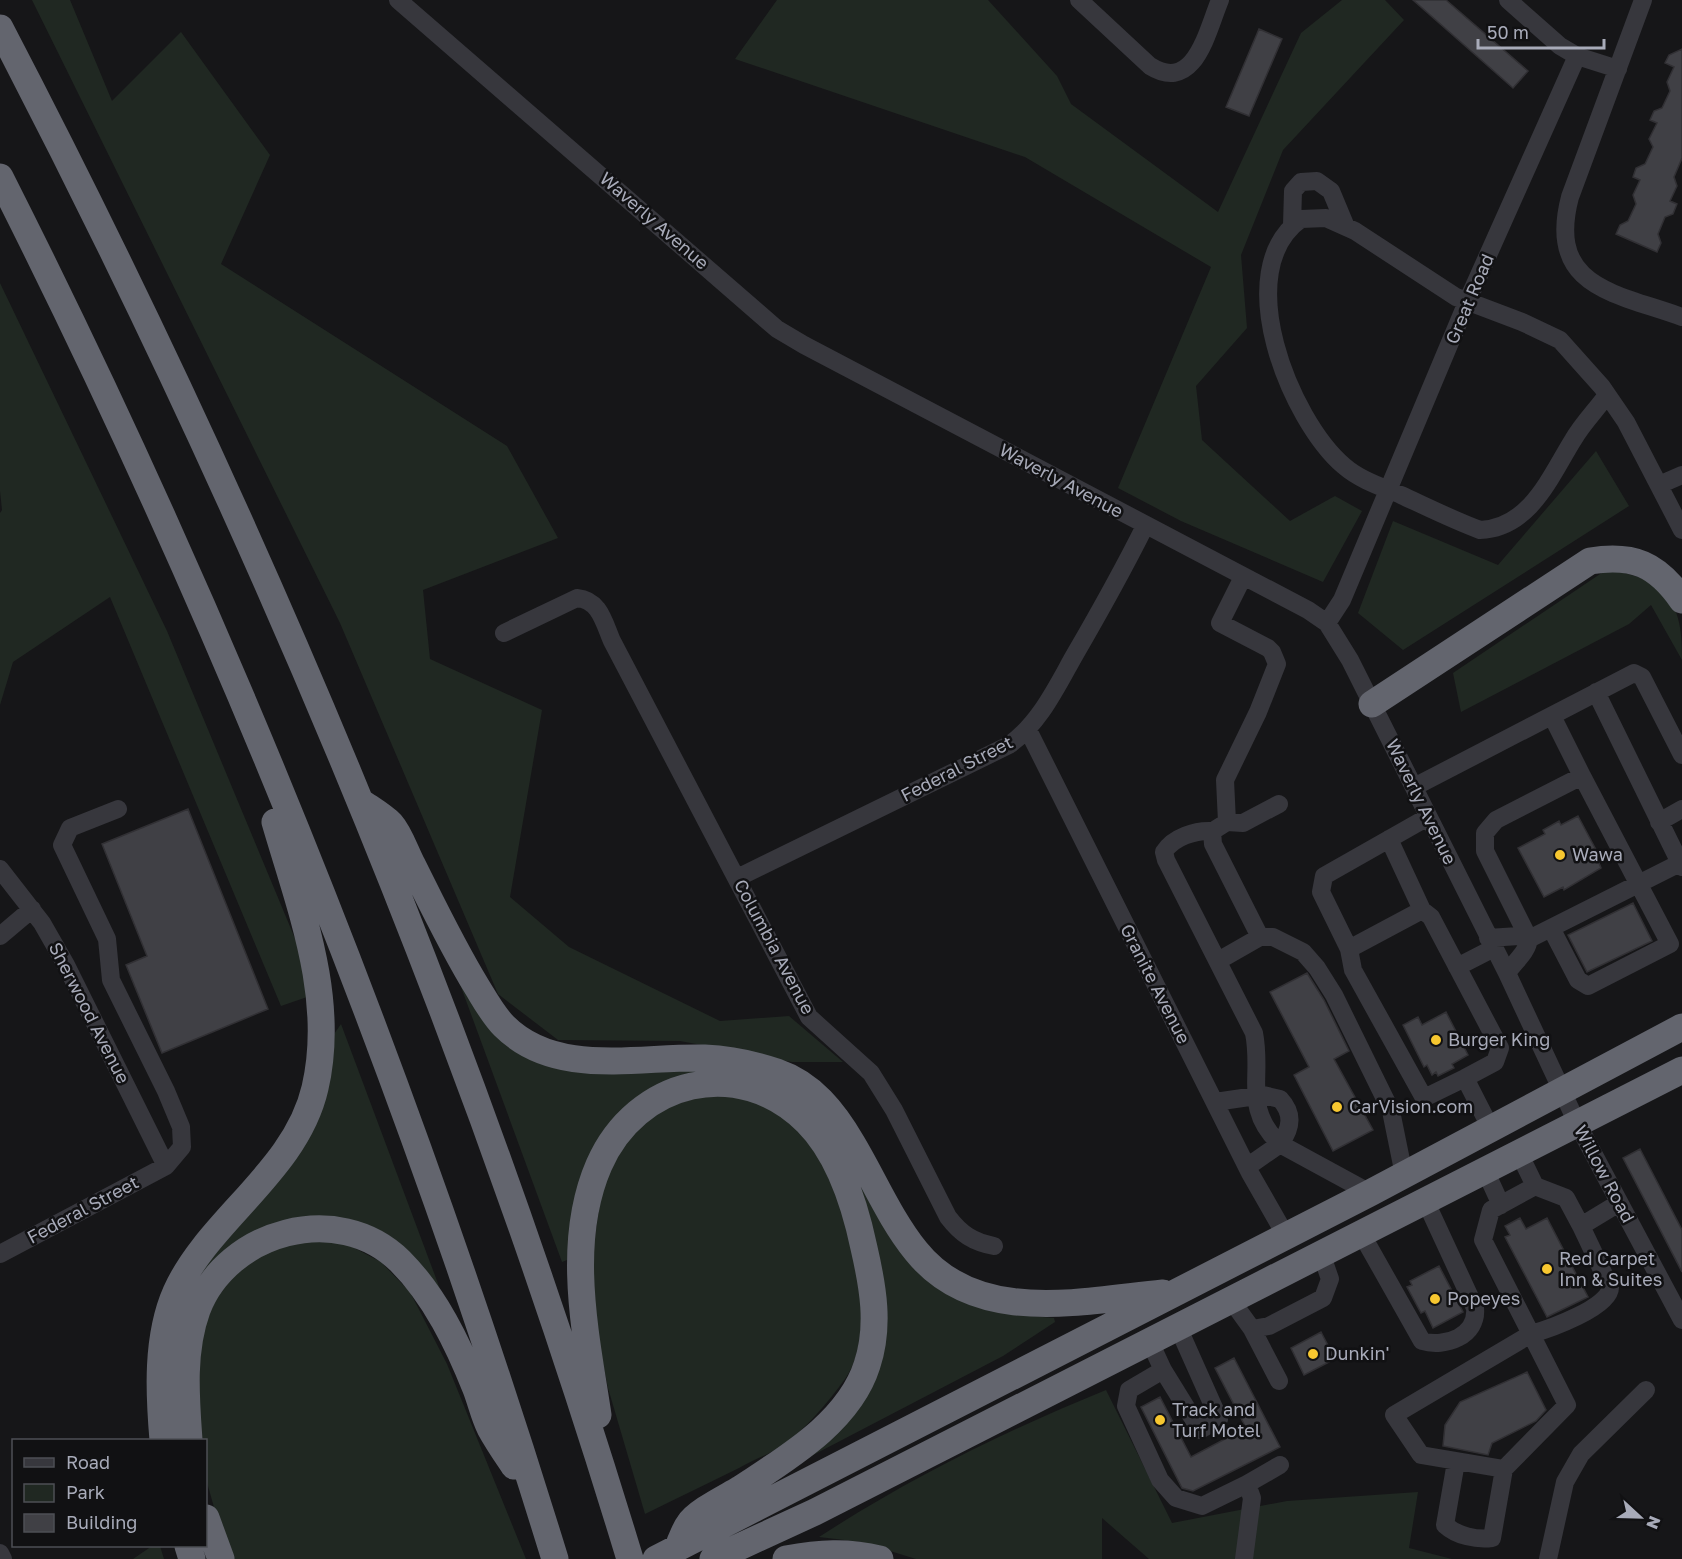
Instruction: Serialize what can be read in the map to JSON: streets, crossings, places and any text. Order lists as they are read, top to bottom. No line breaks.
{"streets":{"street":["Waverly Avenue","Great Road","Federal Street","Columbia Avenue","Granite Avenue","Sherwood Avenue","Willow Road"]},"crossings":[["Waverly Avenue","Great Road"],["Waverly Avenue","Federal Street"],["Waverly Avenue","Willow Road"],["Federal Street","Columbia Avenue"],["Federal Street","Granite Avenue"],["Federal Street","Sherwood Avenue"]],"places":["Wawa","Burger King","CarVision.com","Red Carpet Inn & Suites","Popeyes","Dunkin'","Track and Turf Motel"],"legend":["Road","Park","Building"],"scale_bar":"50 m","north":"right"}
